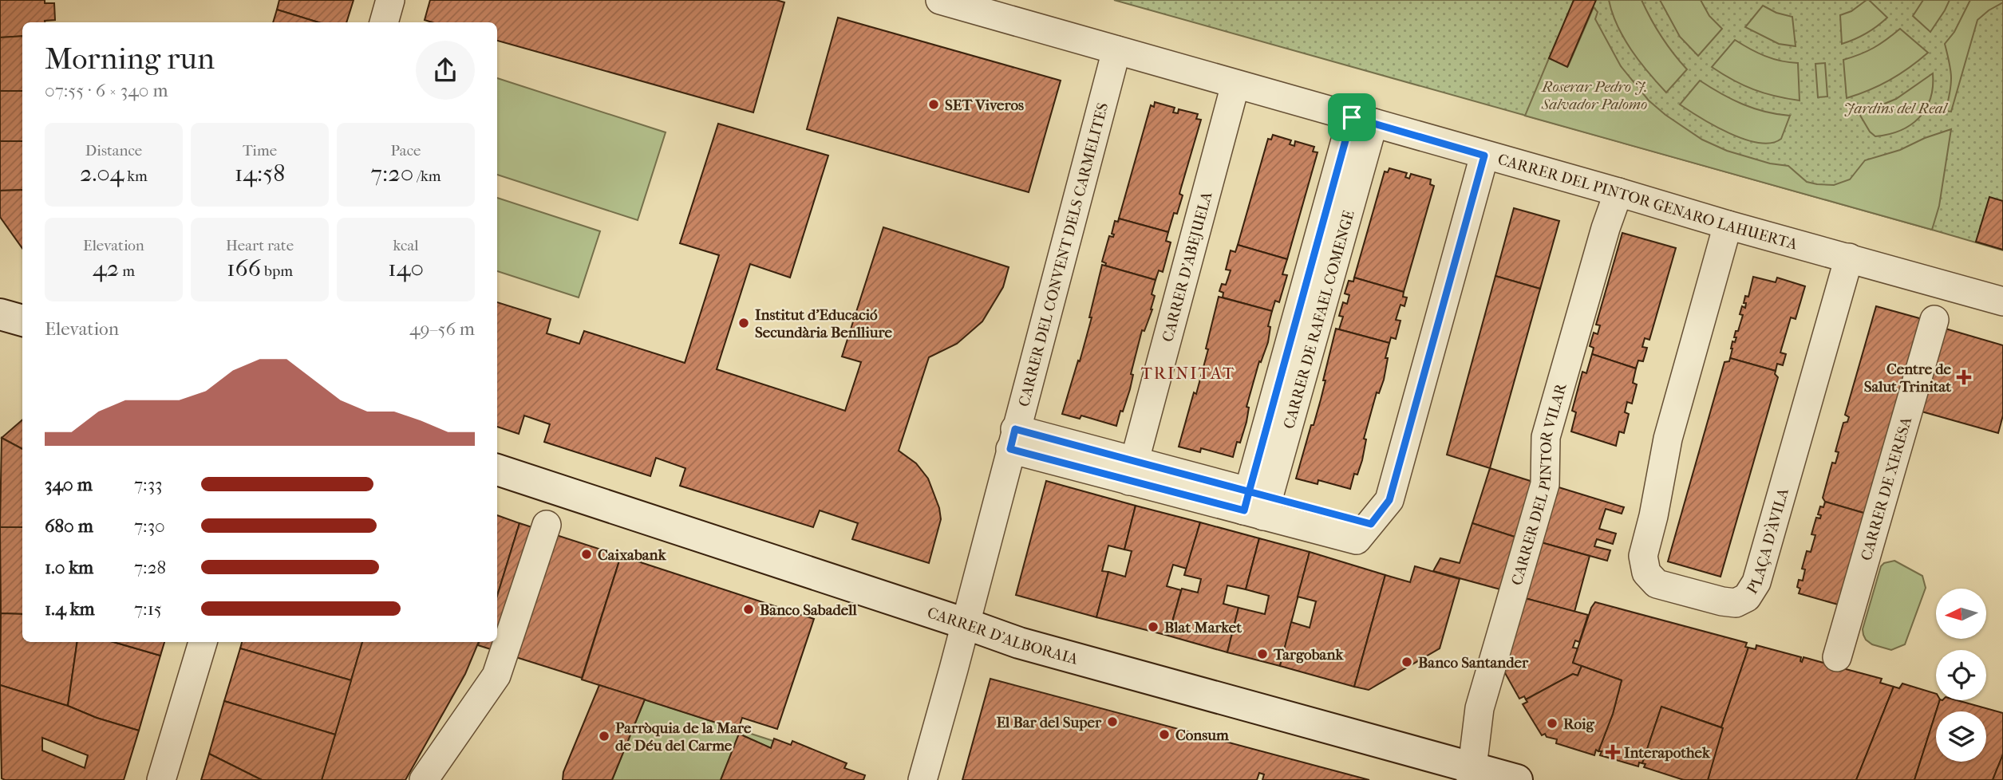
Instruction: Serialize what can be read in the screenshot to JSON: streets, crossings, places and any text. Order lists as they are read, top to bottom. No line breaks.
{"streets":{"street":["CARRER DEL PINTOR GENARO LAHUERTA","CARRER DEL CONVENT DELS CARMELITES","CARRER D'ABEJUELA","CARRER DE RAFAEL COMENGE","CARRER DEL PINTOR VILAR","CARRER DE XERESA","PLAÇA D'ÀVILA","CARRER D'ALBORAIA"]},"crossings":[["CARRER DEL PINTOR GENARO LAHUERTA","CARRER DEL CONVENT DELS CARMELITES"],["CARRER DEL PINTOR GENARO LAHUERTA","CARRER D'ABEJUELA"],["CARRER DEL PINTOR GENARO LAHUERTA","CARRER DE RAFAEL COMENGE"],["CARRER DEL PINTOR GENARO LAHUERTA","CARRER DEL PINTOR VILAR"],["CARRER DEL PINTOR GENARO LAHUERTA","PLAÇA D'ÀVILA"],["CARRER DEL CONVENT DELS CARMELITES","CARRER D'ALBORAIA"],["CARRER DEL PINTOR VILAR","CARRER D'ALBORAIA"]],"districts":["TRINITAT"],"parks":["Roserar Pedro J. Salvador Palomo","Jardins del Real"],"places":{"other":["SET Viveros","Institut d'Educació Secundària Benlliure","Caixabank","Banco Sabadell","Blat Market","Targobank","Banco Santander","El Bar del Super","Roig","Consum","Parròquia de la Mare de Déu del Carme"],"health":["Centre de Salut Trinitat","Interapothek"]},"north":"left","page":{"heading":["Morning run","07:55 · 6 × 340 m"],"stats":[["Distance","2.04 km"],["Time","14:58"],["Pace","7:20 /km"],["Elevation","42 m"],["Heart rate","166 bpm"],["kcal","140"]],"chart":["Elevation","49–56 m"],"list":[{"name":"340 m","note":"7:33"},{"name":"680 m","note":"7:30"},{"name":"1.0 km","note":"7:28"},{"name":"1.4 km","note":"7:15"}]}}
